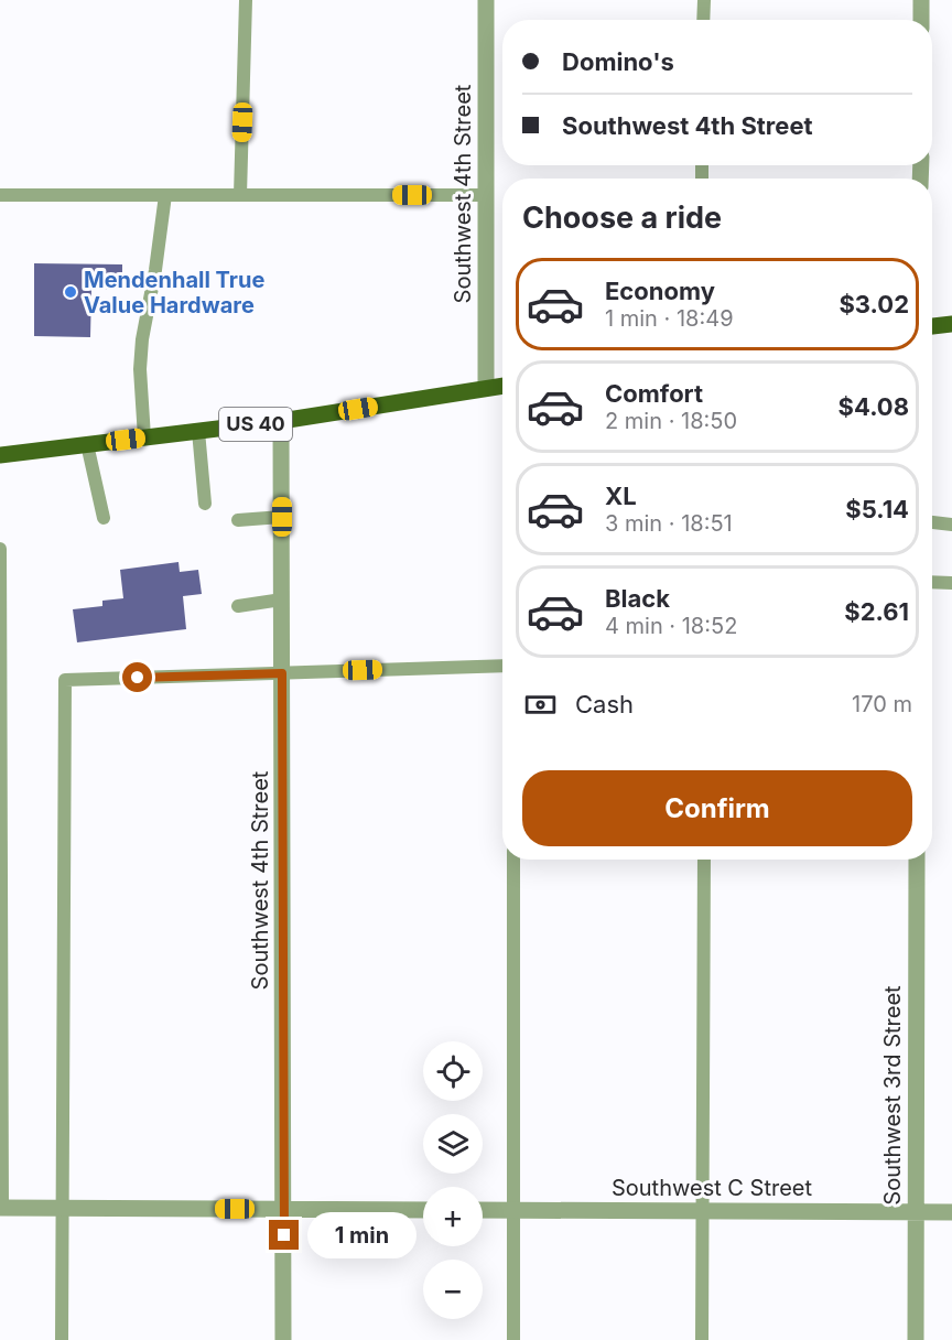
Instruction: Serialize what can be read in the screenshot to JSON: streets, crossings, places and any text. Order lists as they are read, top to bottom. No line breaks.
{"streets":{"main road":["US 40"],"street":["Southwest 4th Street","Southwest 3rd Street","Southwest C Street"]},"crossings":[["Southwest 4th Street","US 40"],["Southwest 3rd Street","Southwest C Street"]],"places":["Mendenhall True Value Hardware"],"page":{"banner":["Domino's","Southwest 4th Street"],"heading":"Choose a ride","list":[{"name":"Economy","note":"1 min · 18:49","value":"$3.02"},{"name":"Comfort","note":"2 min · 18:50","value":"$4.08"},{"name":"XL","note":"3 min · 18:51","value":"$5.14"},{"name":"Black","note":"4 min · 18:52","value":"$2.61"}],"pay":["Cash","170 m"],"buttons":"Confirm","map_buttons":["+","−"],"bubble":"1 min"}}
